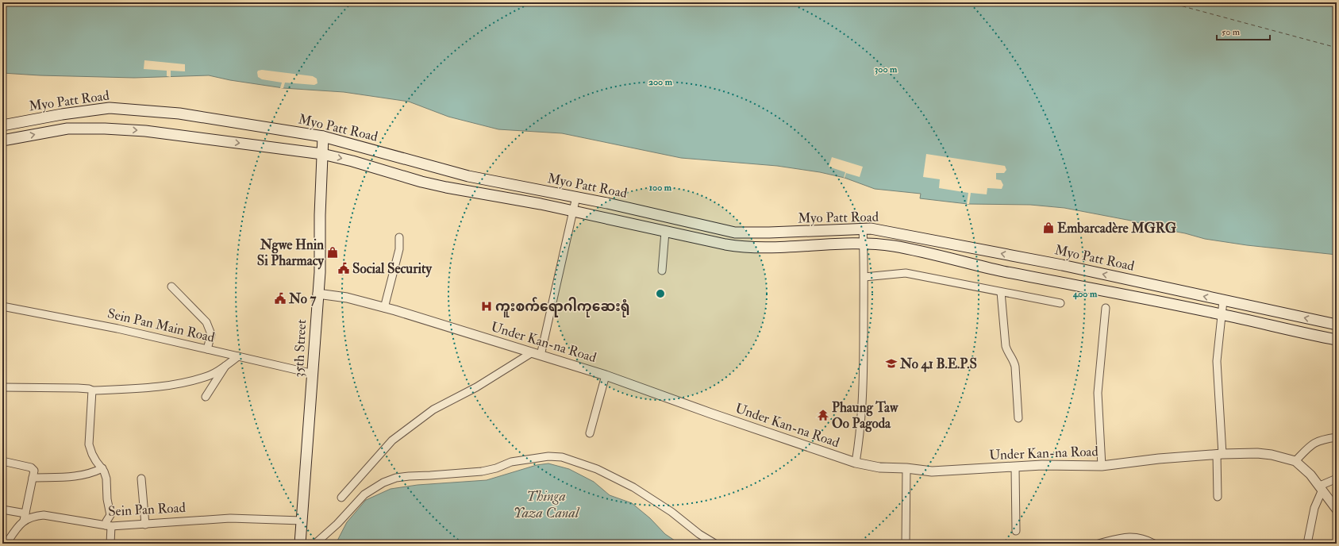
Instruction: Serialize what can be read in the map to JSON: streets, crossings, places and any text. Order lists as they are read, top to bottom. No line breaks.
{"streets":{"main road":["Myo Patt Road","35th Street"],"street":["Sein Pan Main Road","Under Kan-na Road","Sein Pan Road"]},"crossings":[["Myo Patt Road","35th Street"],["Sein Pan Main Road","35th Street"],["Under Kan-na Road","35th Street"],["35th Street","Sein Pan Road"]],"water":["Thinga Yaza Canal"],"places":{"shop":["Embarcadère MGRG","Ngwe Hnin Si Pharmacy"],"public building":["Social Security","No 7"],"hospital":["ကူးစက်ရောဂါကုဆေးရုံ"],"school or university":["No 41 B.E.P.S"],"temple":["Phaung Taw Oo Pagoda"]},"scale_bar":"50 m","rings":["300 m","200 m","100 m","400 m"]}
